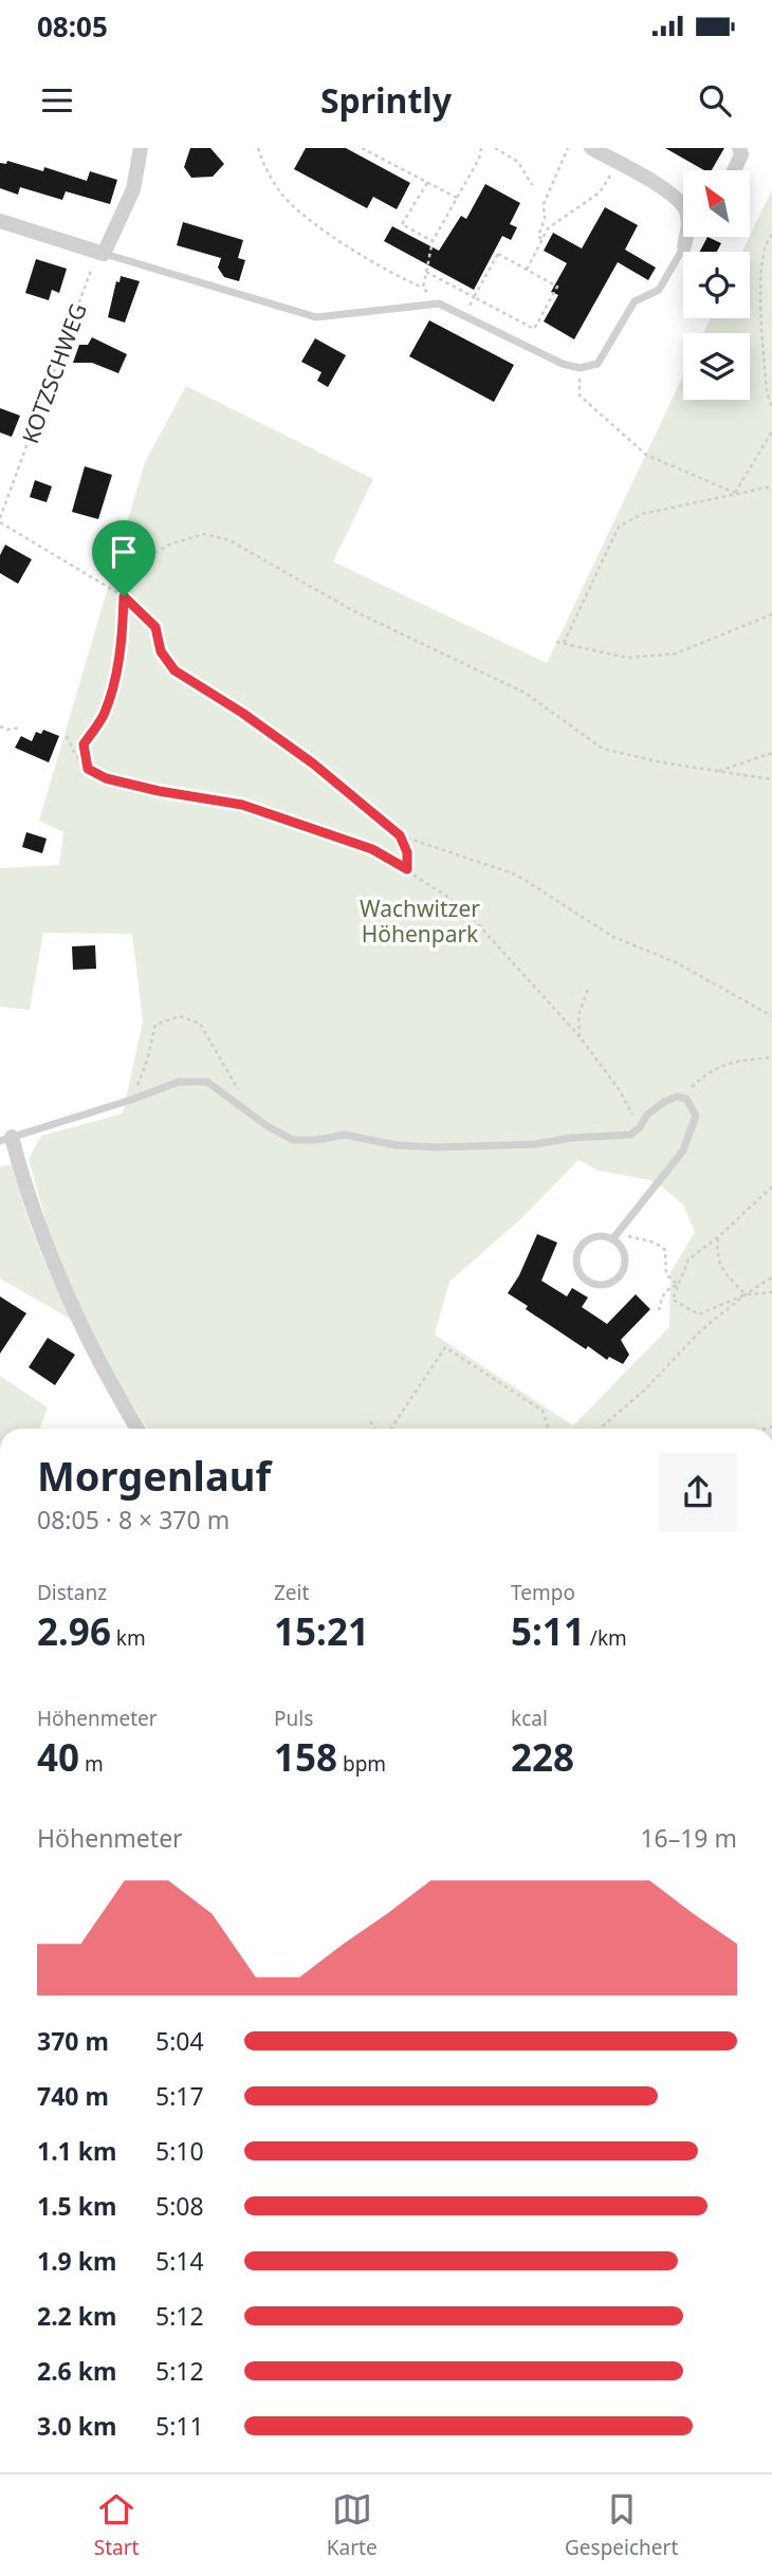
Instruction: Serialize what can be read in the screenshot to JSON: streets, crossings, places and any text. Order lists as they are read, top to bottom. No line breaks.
{"streets":{"path":["KOTZSCHWEG"]},"parks":["Wachwitzer Höhenpark"],"north":"top left","page":{"status":"08:05","header":"Sprintly","heading":["Morgenlauf","08:05 · 8 × 370 m"],"stats":[["Distanz","2.96 km"],["Zeit","15:21"],["Tempo","5:11 /km"],["Höhenmeter","40 m"],["Puls","158 bpm"],["kcal","228"]],"chart":["Höhenmeter","16–19 m"],"list":[{"name":"370 m","note":"5:04"},{"name":"740 m","note":"5:17"},{"name":"1.1 km","note":"5:10"},{"name":"1.5 km","note":"5:08"},{"name":"1.9 km","note":"5:14"},{"name":"2.2 km","note":"5:12"},{"name":"2.6 km","note":"5:12"},{"name":"3.0 km","note":"5:11"}],"tabs":["Start","Karte","Gespeichert"]}}
